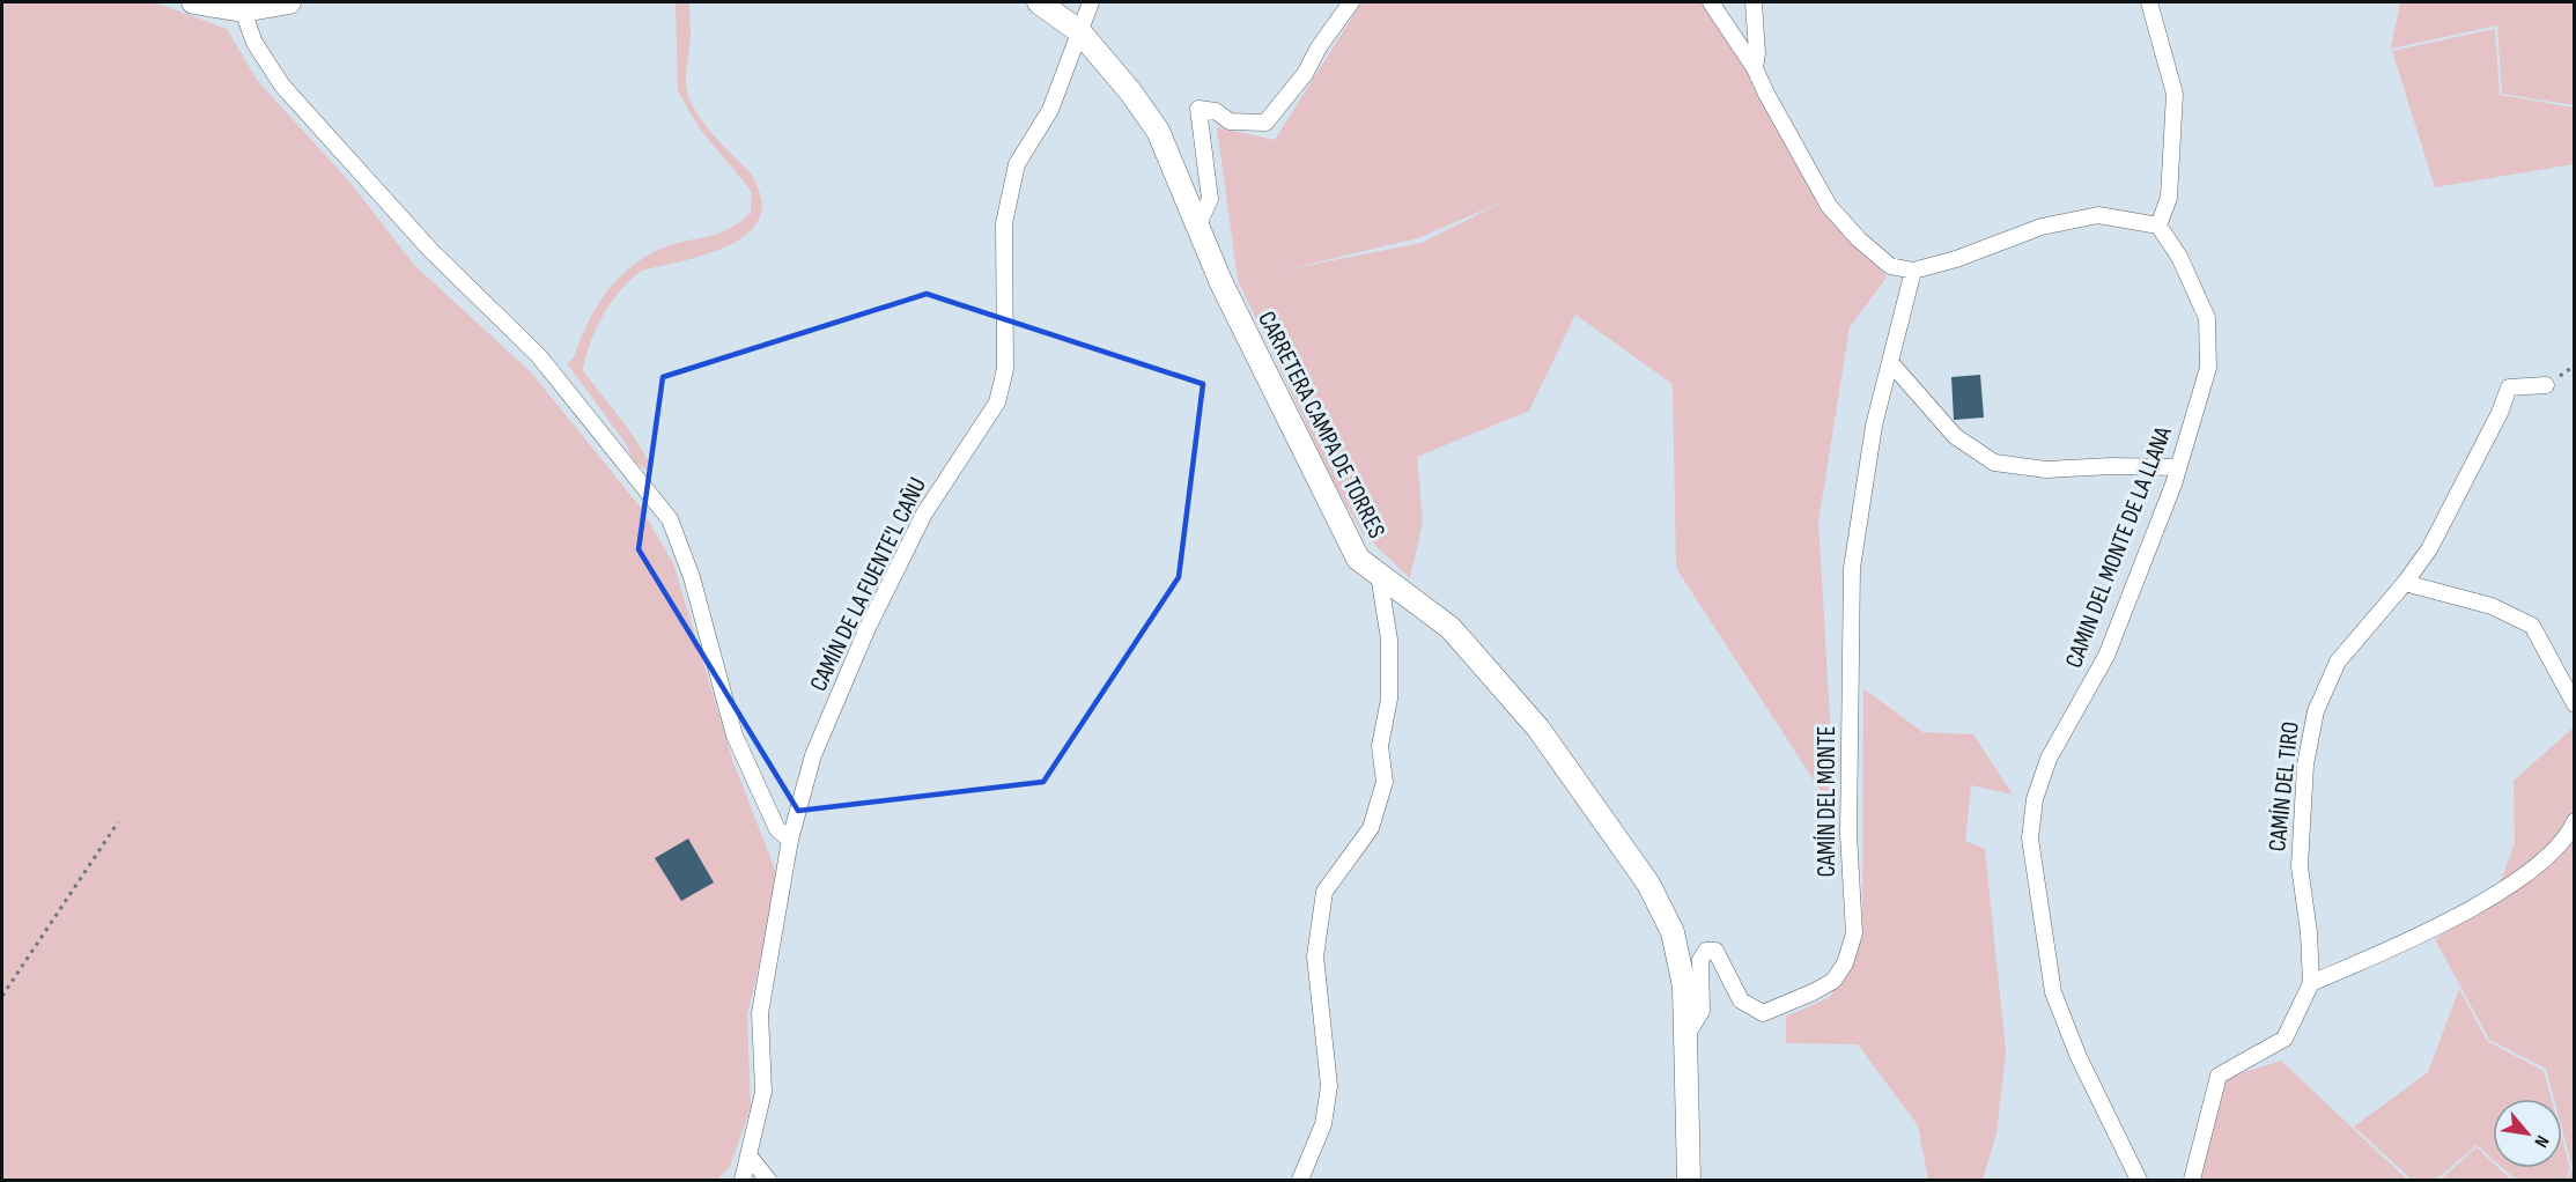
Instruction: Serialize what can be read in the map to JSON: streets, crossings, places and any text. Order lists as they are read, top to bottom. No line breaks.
{"streets":{"street":["CARRETERA CAMPA DE TORRES","CAMIN DEL MONTE DE LA LLANA","CAMÍN DE LA FUENTE'L CAÑU","CAMÍN DEL TIRO","CAMÍN DEL MONTE"]},"crossings":[["CARRETERA CAMPA DE TORRES","CAMÍN DE LA FUENTE'L CAÑU"],["CARRETERA CAMPA DE TORRES","CAMÍN DEL MONTE"]],"north":"bottom right"}
